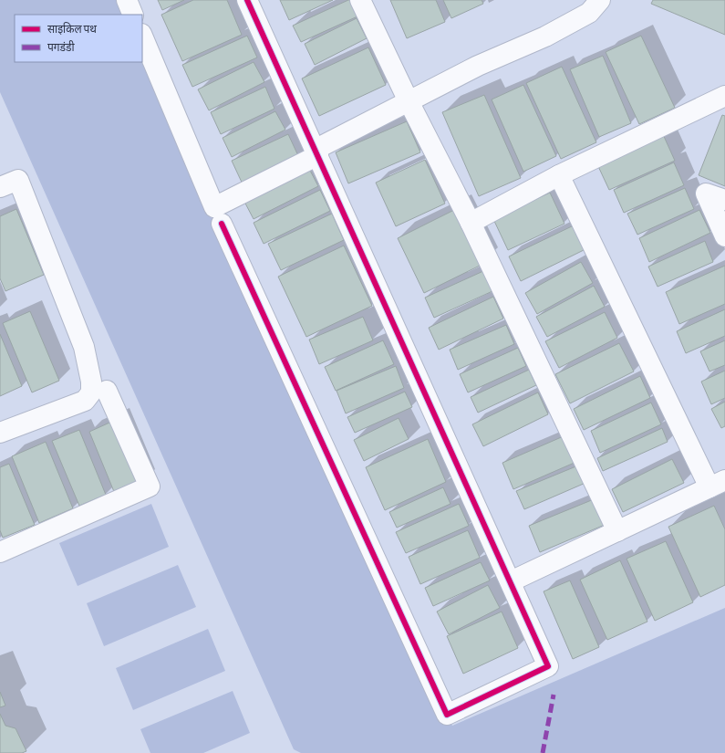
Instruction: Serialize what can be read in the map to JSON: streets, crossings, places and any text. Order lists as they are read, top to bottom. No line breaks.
{"legend":["साइकिल पथ","पगडंडी"]}
